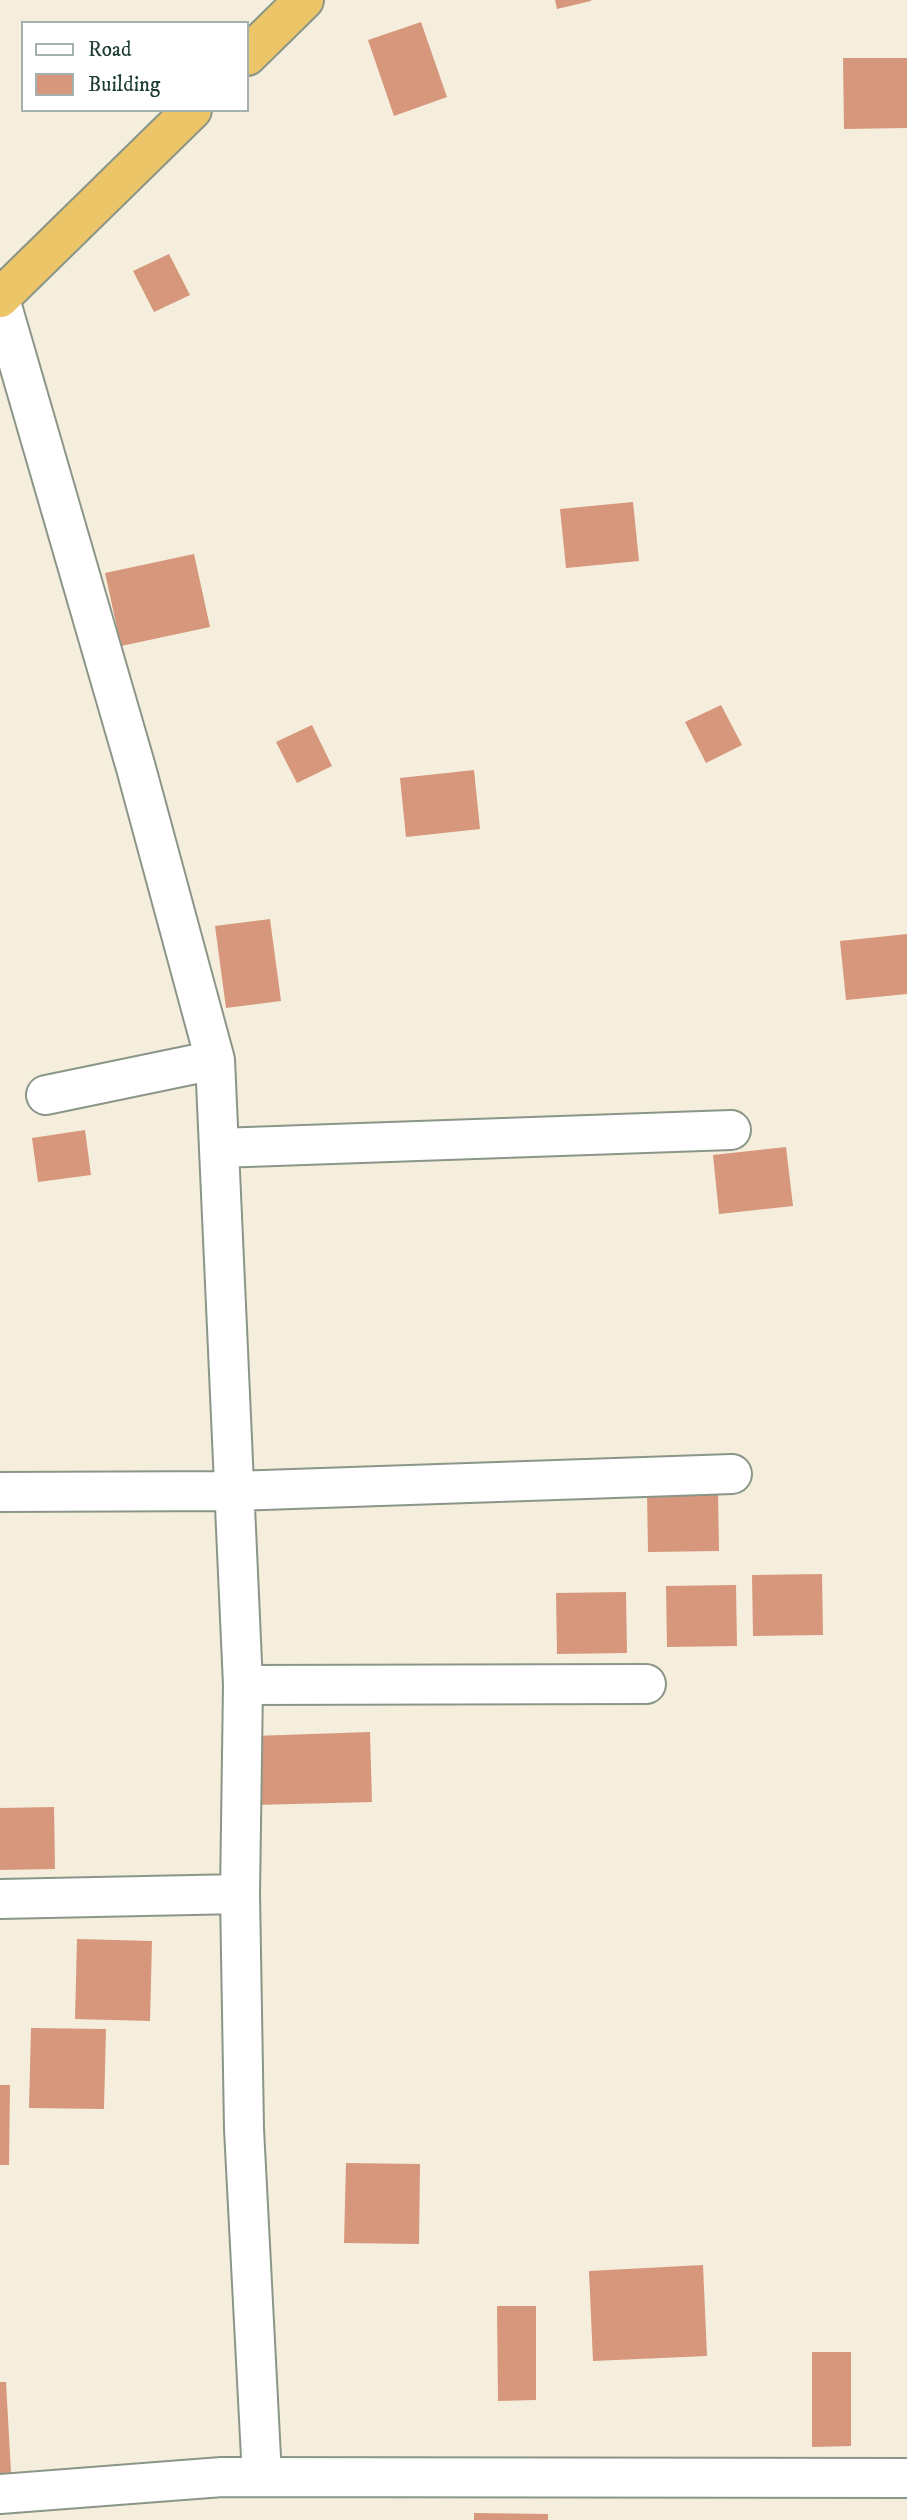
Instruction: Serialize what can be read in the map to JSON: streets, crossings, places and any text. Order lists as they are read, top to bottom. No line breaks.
{"legend":["Road","Building"]}
